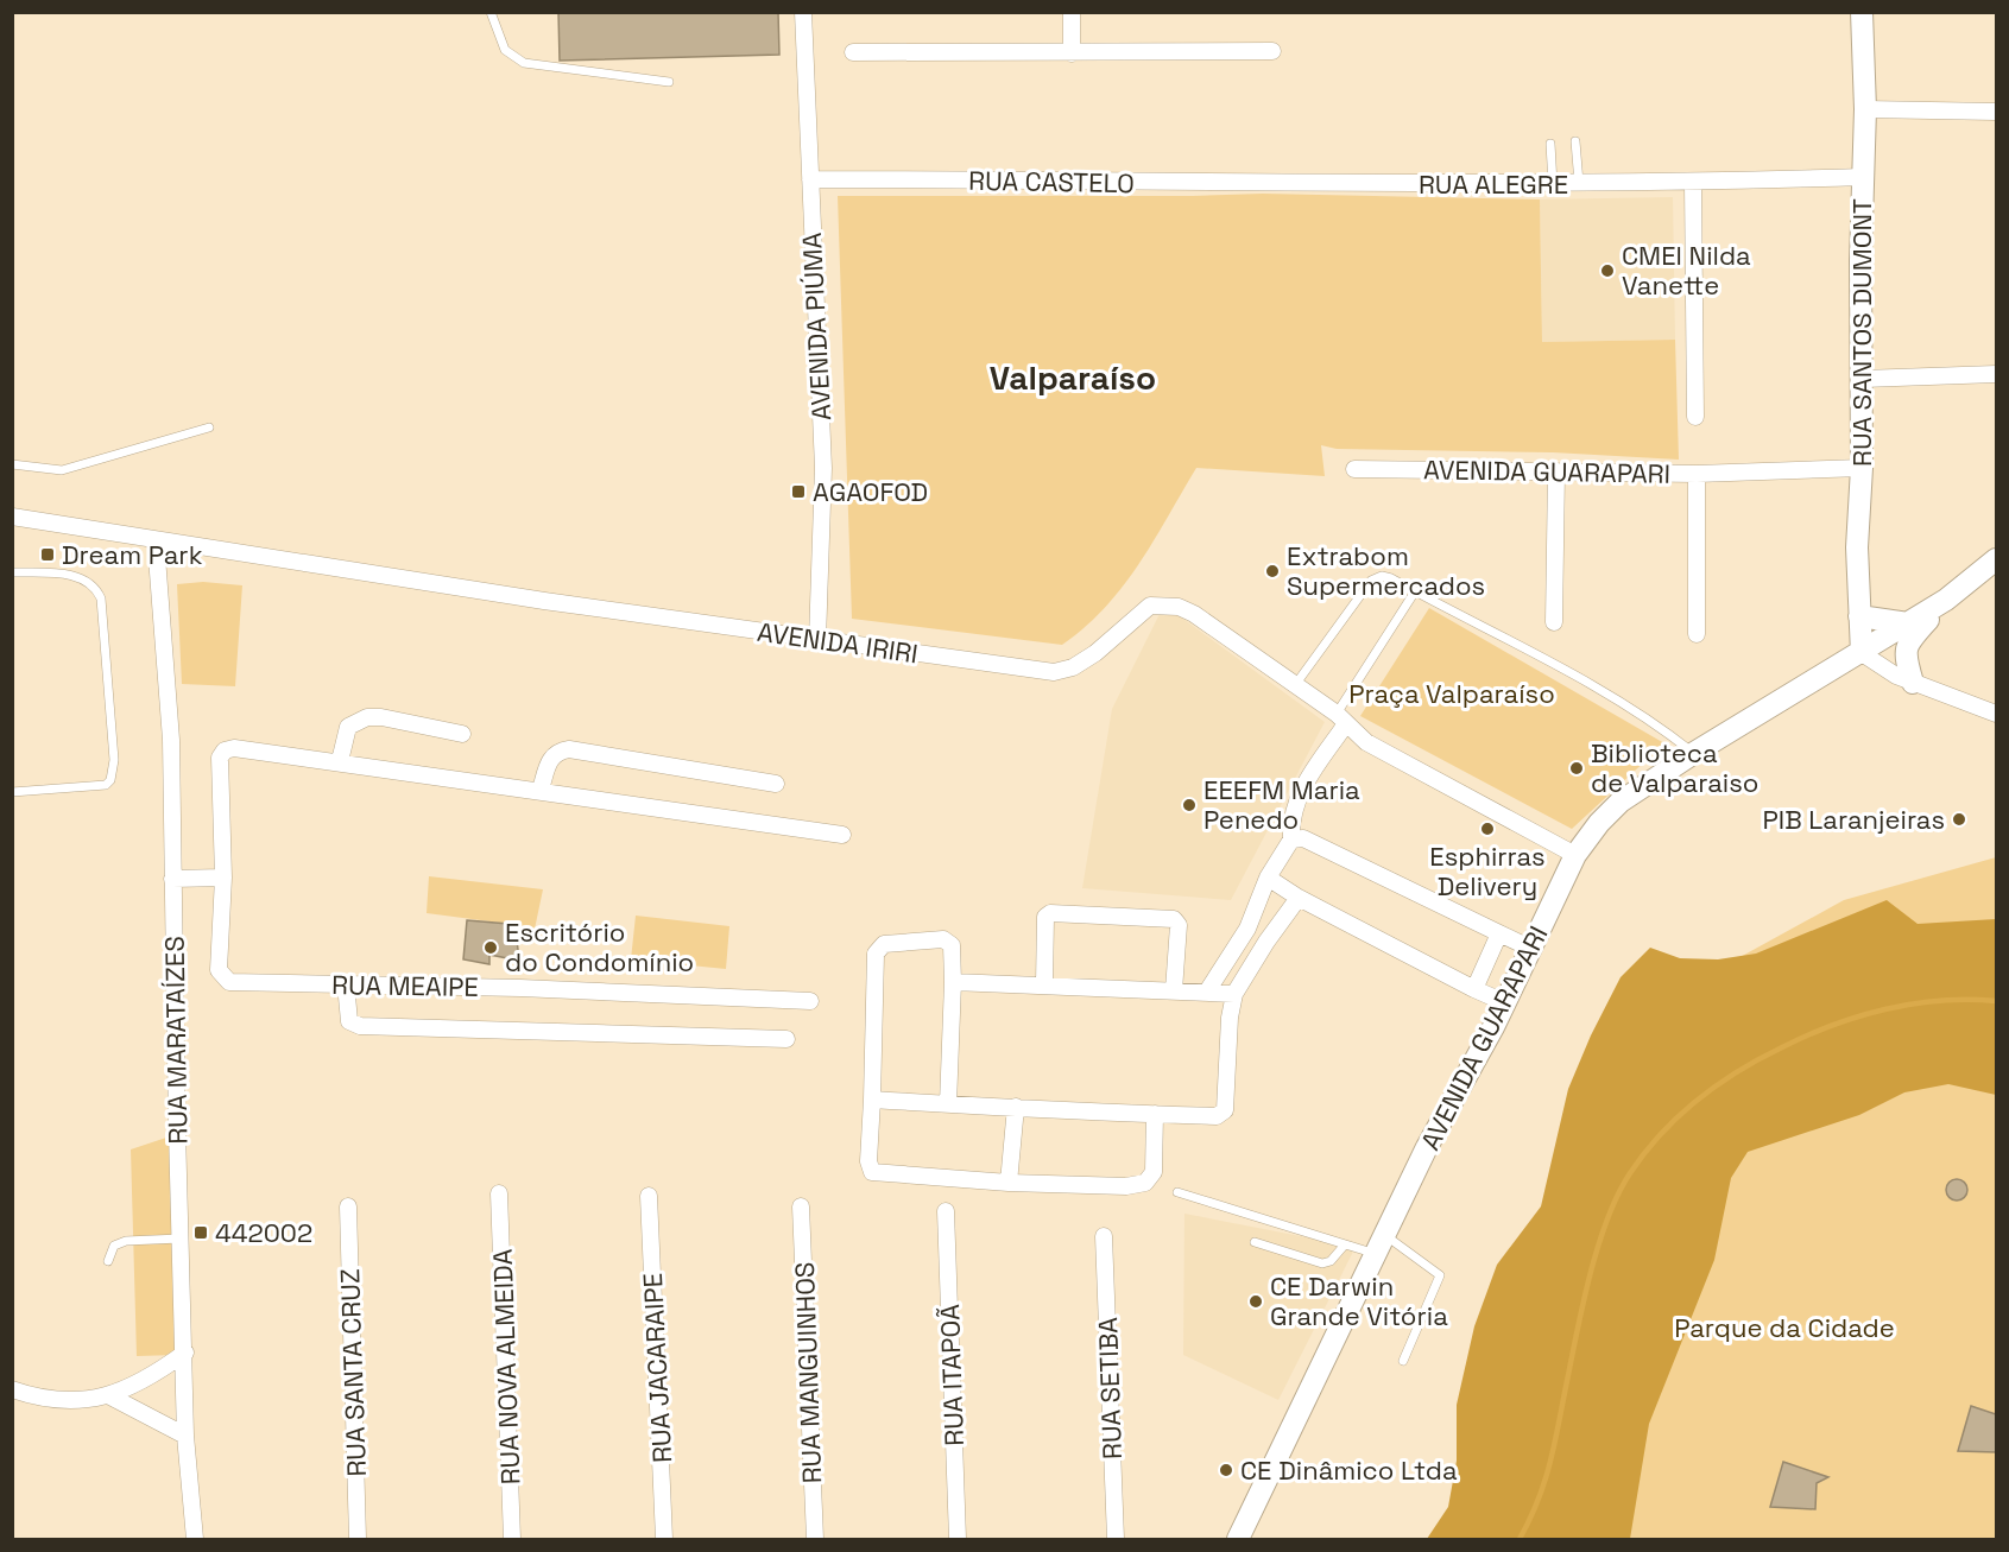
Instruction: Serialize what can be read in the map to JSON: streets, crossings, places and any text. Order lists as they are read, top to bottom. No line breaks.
{"streets":{"street":["RUA CASTELO","RUA ALEGRE","AVENIDA PIÚMA","RUA SANTOS DUMONT","AVENIDA GUARAPARI","AVENIDA IRIRI","RUA MEAIPE","RUA MARATAÍZES","RUA NOVA ALMEIDA","RUA JACARAIPE","RUA SANTA CRUZ","RUA MANGUINHOS","RUA ITAPOÃ","RUA SETIBA"]},"crossings":[["RUA CASTELO","RUA ALEGRE"],["RUA CASTELO","AVENIDA PIÚMA"],["RUA ALEGRE","RUA SANTOS DUMONT"],["AVENIDA PIÚMA","AVENIDA IRIRI"],["RUA SANTOS DUMONT","AVENIDA GUARAPARI"],["AVENIDA GUARAPARI","AVENIDA IRIRI"],["AVENIDA IRIRI","RUA MARATAÍZES"]],"districts":["Valparaíso"],"parks":["Praça Valparaíso","Parque da Cidade"],"places":{"other":["CMEI Nilda Vanette","Extrabom Supermercados","Biblioteca de Valparaiso","EEEFM Maria Penedo","PIB Laranjeiras","Esphirras Delivery","Escritório do Condomínio","CE Darwin Grande Vitória","CE Dinâmico Ltda"],"transit":["AGAOFOD","Dream Park","442002"]}}
